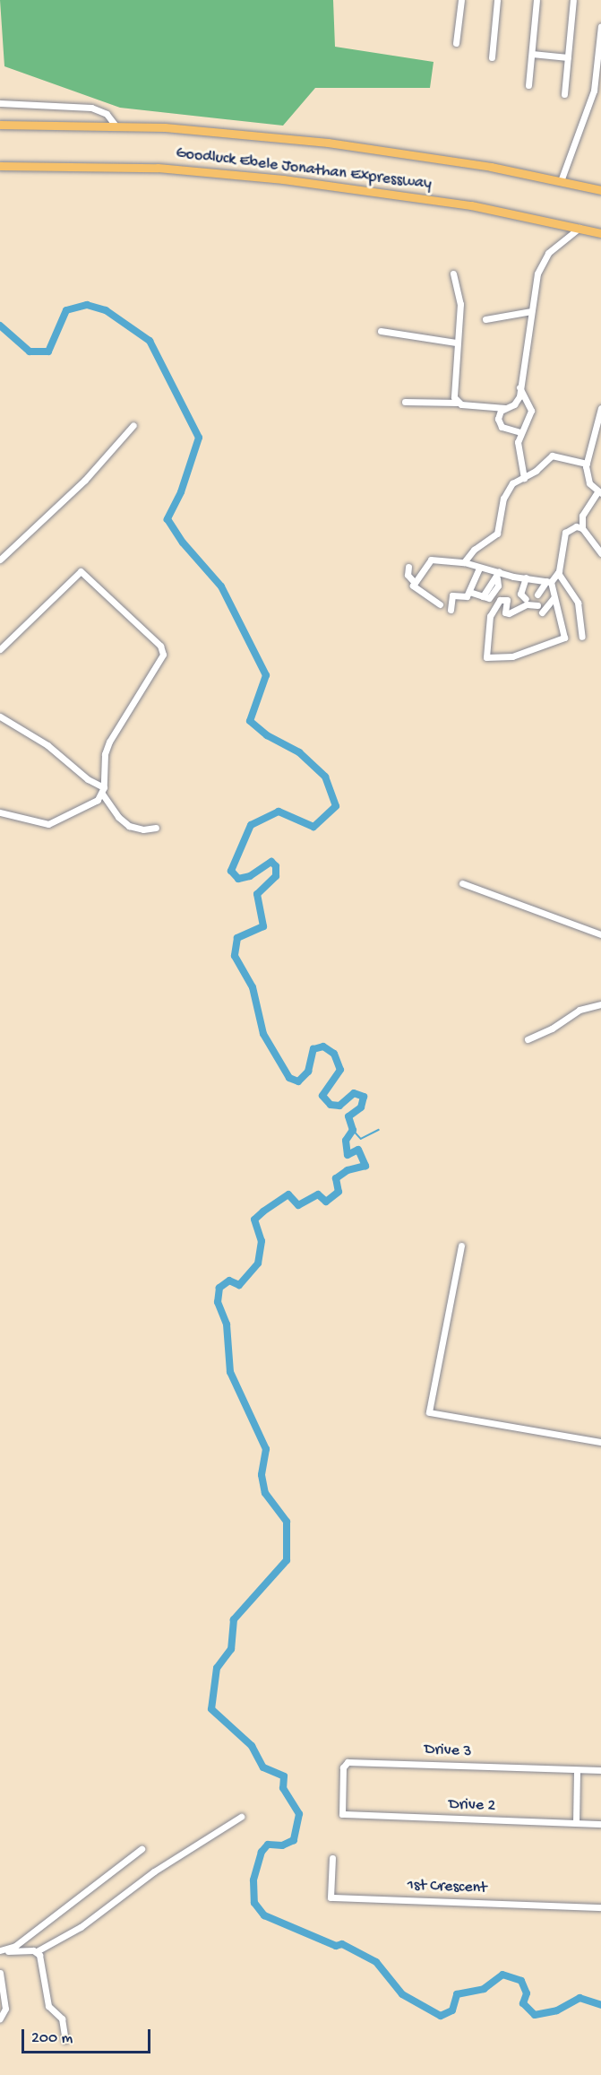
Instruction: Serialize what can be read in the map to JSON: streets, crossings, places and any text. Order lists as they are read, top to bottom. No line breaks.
{"streets":{"main road":["Goodluck Ebele Jonathan Expressway"],"street":["Drive 3","Drive 2","1st Crescent"]},"crossings":[["Drive 3","Drive 2"]],"scale_bar":"200 m"}
